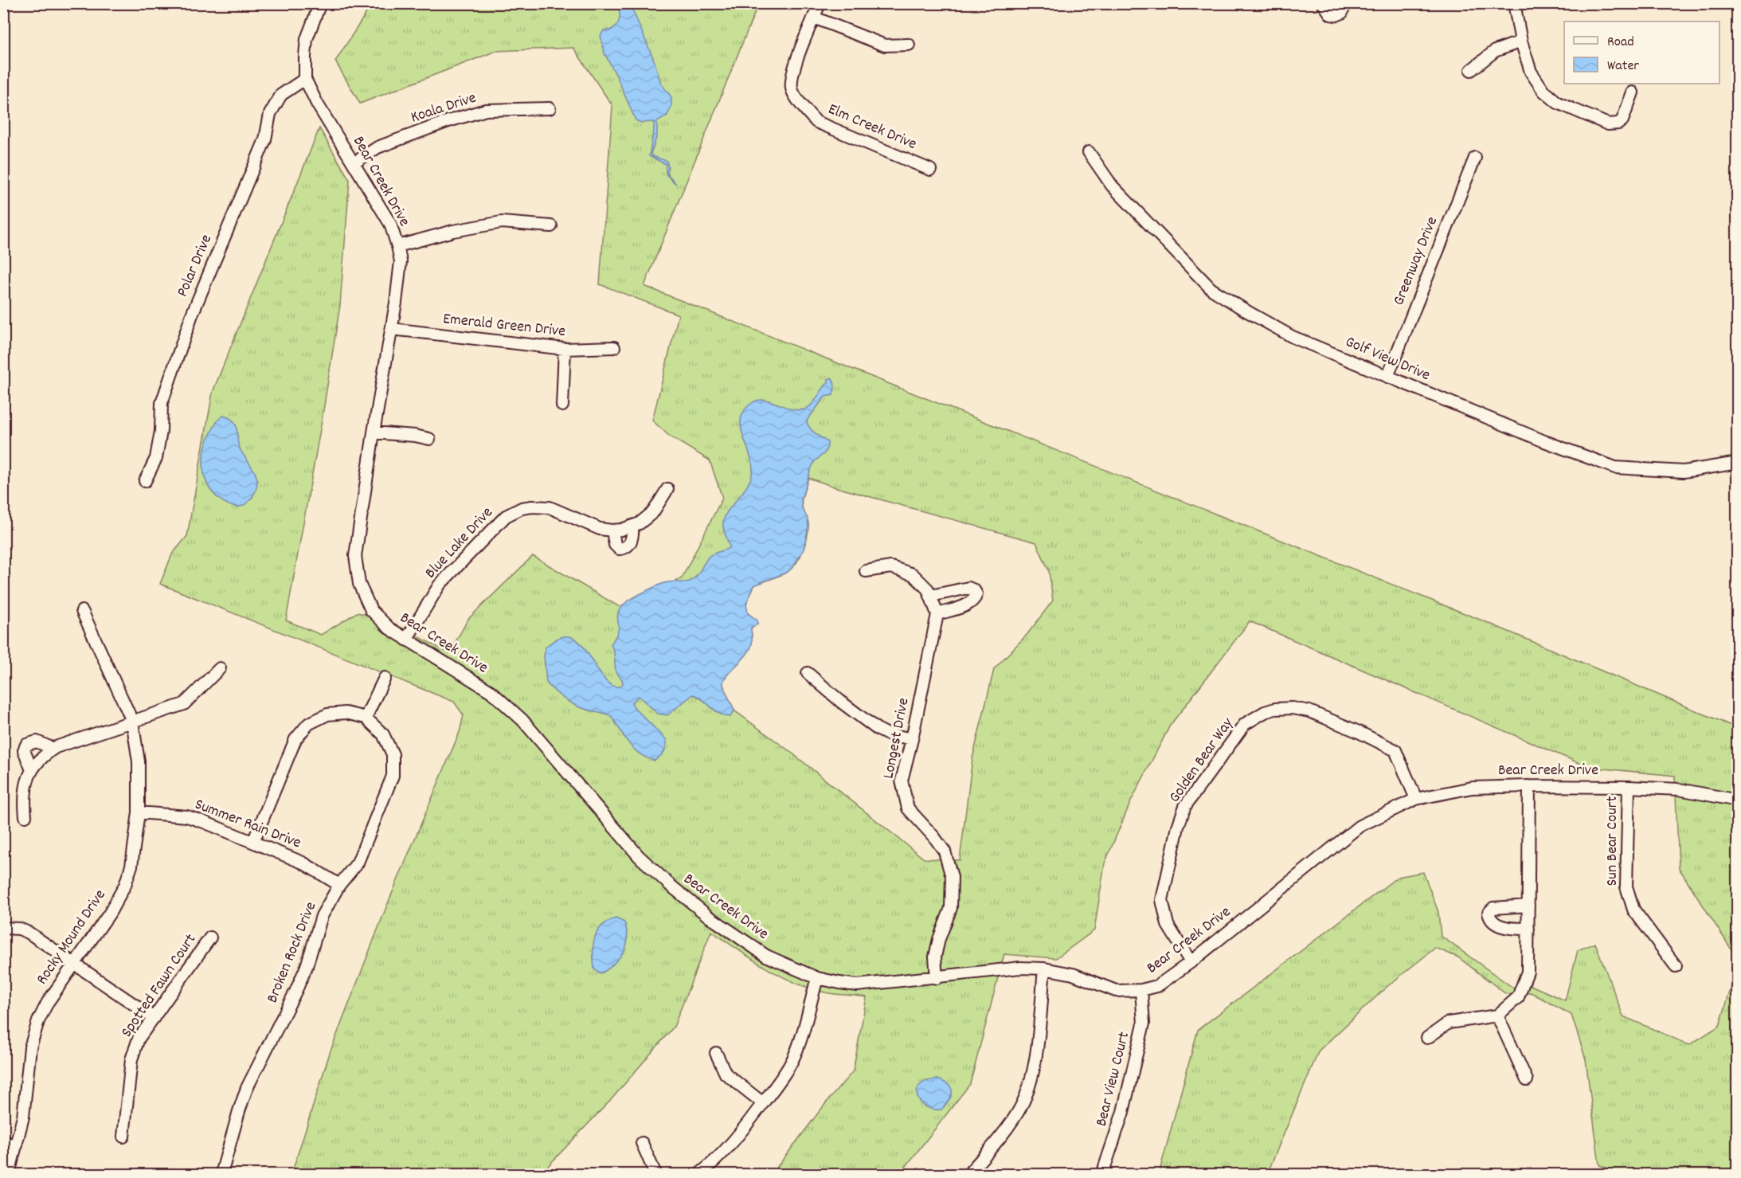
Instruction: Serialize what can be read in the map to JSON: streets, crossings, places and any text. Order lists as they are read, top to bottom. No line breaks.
{"streets":{"street":["Koala Drive","Elm Creek Drive","Bear Creek Drive","Greenway Drive","Polar Drive","Emerald Green Drive","Golf View Drive","Blue Lake Drive","Longest Drive","Golden Bear Way","Summer Rain Drive","Sun Bear Court","Rocky Mound Drive","Broken Rock Drive","Spotted Fawn Court","Bear View Court"]},"crossings":[["Koala Drive","Bear Creek Drive"],["Bear Creek Drive","Polar Drive"],["Bear Creek Drive","Emerald Green Drive"],["Bear Creek Drive","Blue Lake Drive"],["Bear Creek Drive","Longest Drive"],["Bear Creek Drive","Golden Bear Way"],["Bear Creek Drive","Sun Bear Court"],["Bear Creek Drive","Bear View Court"],["Greenway Drive","Golf View Drive"],["Summer Rain Drive","Rocky Mound Drive"],["Summer Rain Drive","Broken Rock Drive"]],"legend":["Road","Water"]}
